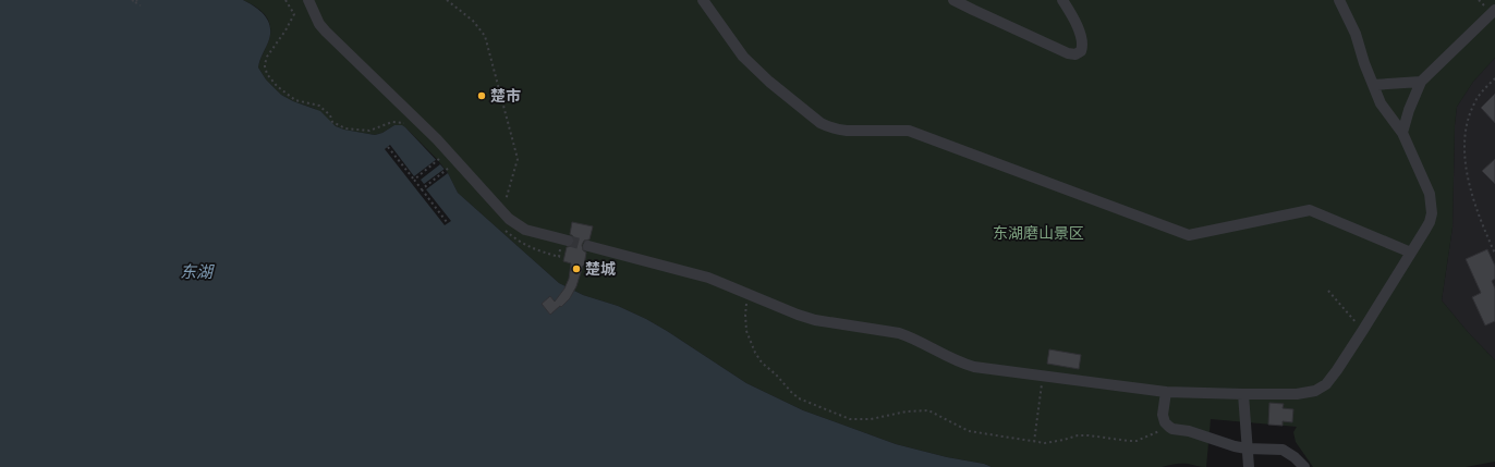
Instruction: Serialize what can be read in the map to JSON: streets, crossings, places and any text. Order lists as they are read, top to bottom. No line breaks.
{"water":["东湖"],"parks":["东湖磨山景区"],"places":["楚市","楚城"]}
